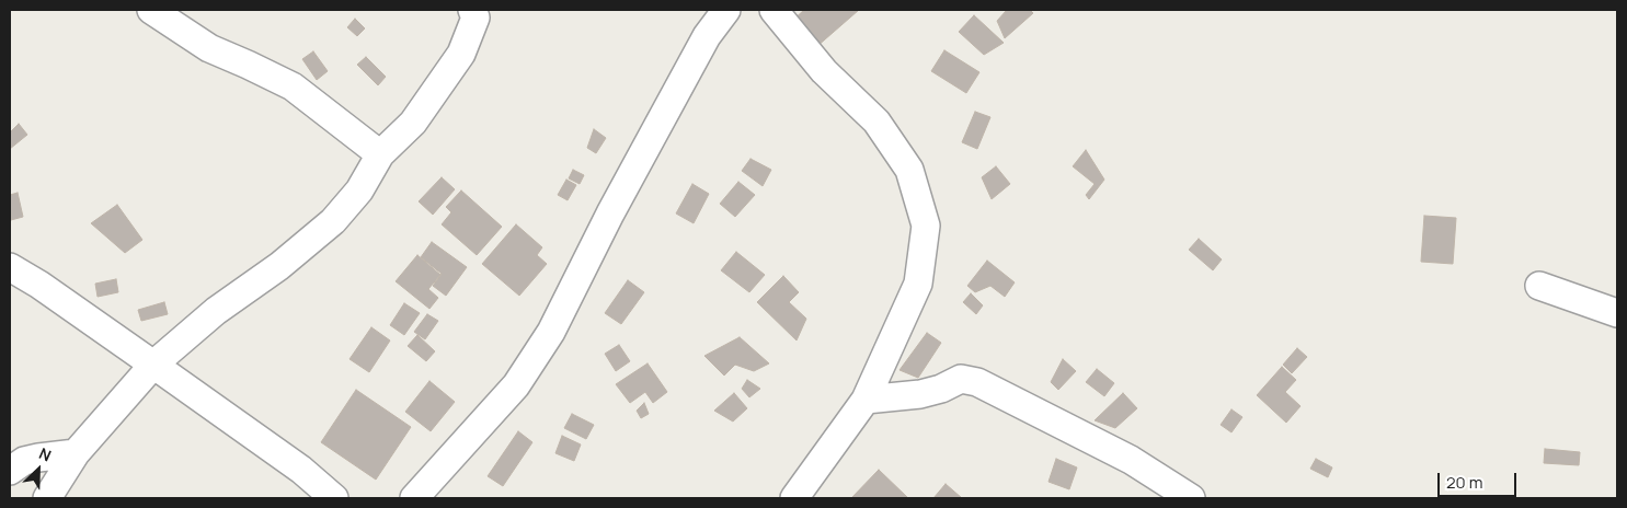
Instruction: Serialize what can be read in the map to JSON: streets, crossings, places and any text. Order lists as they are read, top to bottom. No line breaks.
{"scale_bar":"20 m","north":"top right"}
